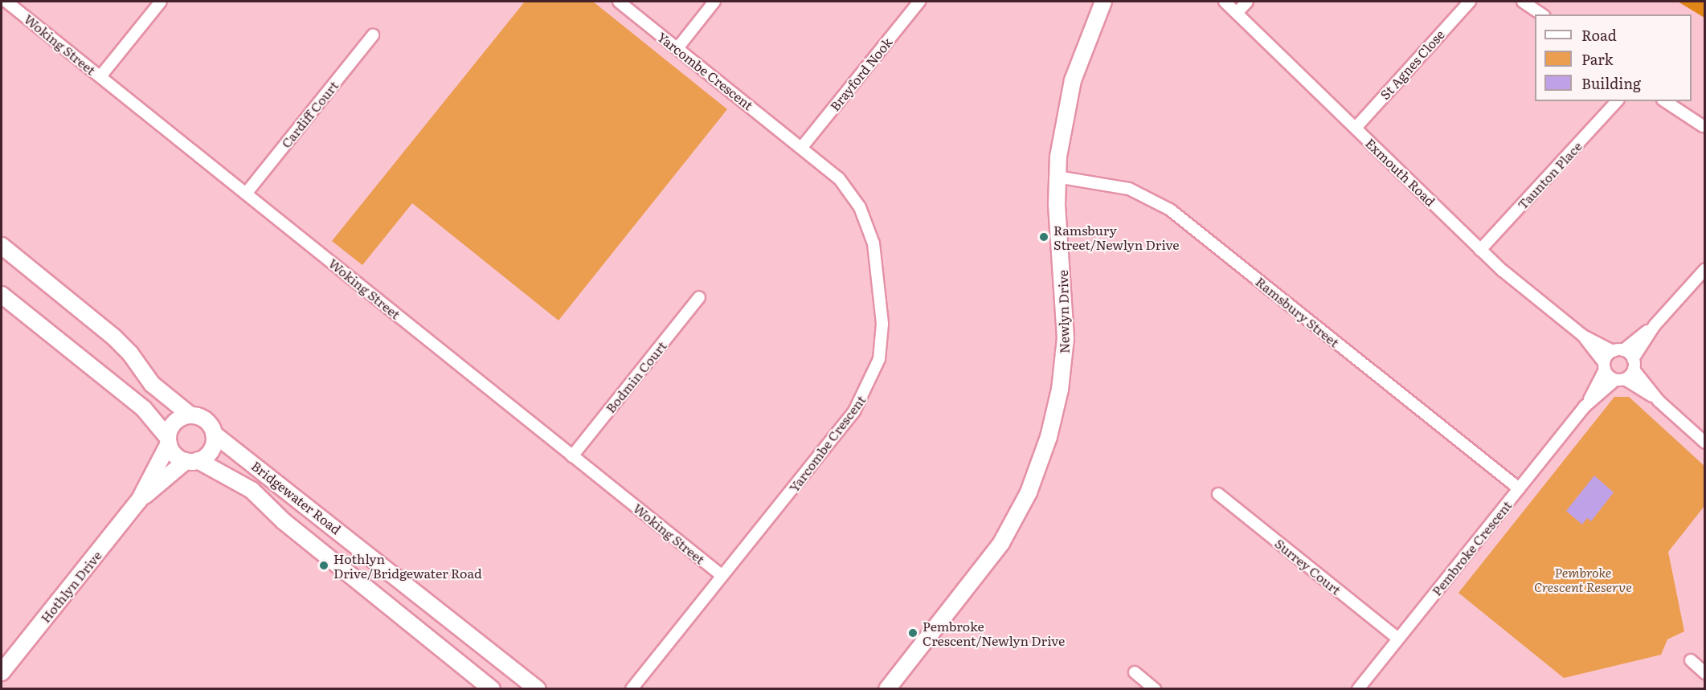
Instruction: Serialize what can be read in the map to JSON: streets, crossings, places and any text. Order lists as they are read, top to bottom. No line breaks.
{"streets":{"street":["Woking Street","St Agnes Close","Yarcombe Crescent","Brayford Nook","Cardiff Court","Exmouth Road","Taunton Place","Newlyn Drive","Ramsbury Street","Bodmin Court","Bridgewater Road","Pembroke Crescent","Surrey Court","Hothlyn Drive"]},"crossings":[["Woking Street","Yarcombe Crescent"],["Woking Street","Cardiff Court"],["Woking Street","Bodmin Court"],["St Agnes Close","Exmouth Road"],["Yarcombe Crescent","Brayford Nook"],["Exmouth Road","Taunton Place"],["Exmouth Road","Pembroke Crescent"],["Newlyn Drive","Ramsbury Street"],["Ramsbury Street","Pembroke Crescent"],["Bridgewater Road","Hothlyn Drive"],["Pembroke Crescent","Surrey Court"]],"parks":["Pembroke Crescent Reserve"],"places":["Ramsbury Street/Newlyn Drive","Hothlyn Drive/Bridgewater Road","Pembroke Crescent/Newlyn Drive"],"legend":["Road","Park","Building"]}
